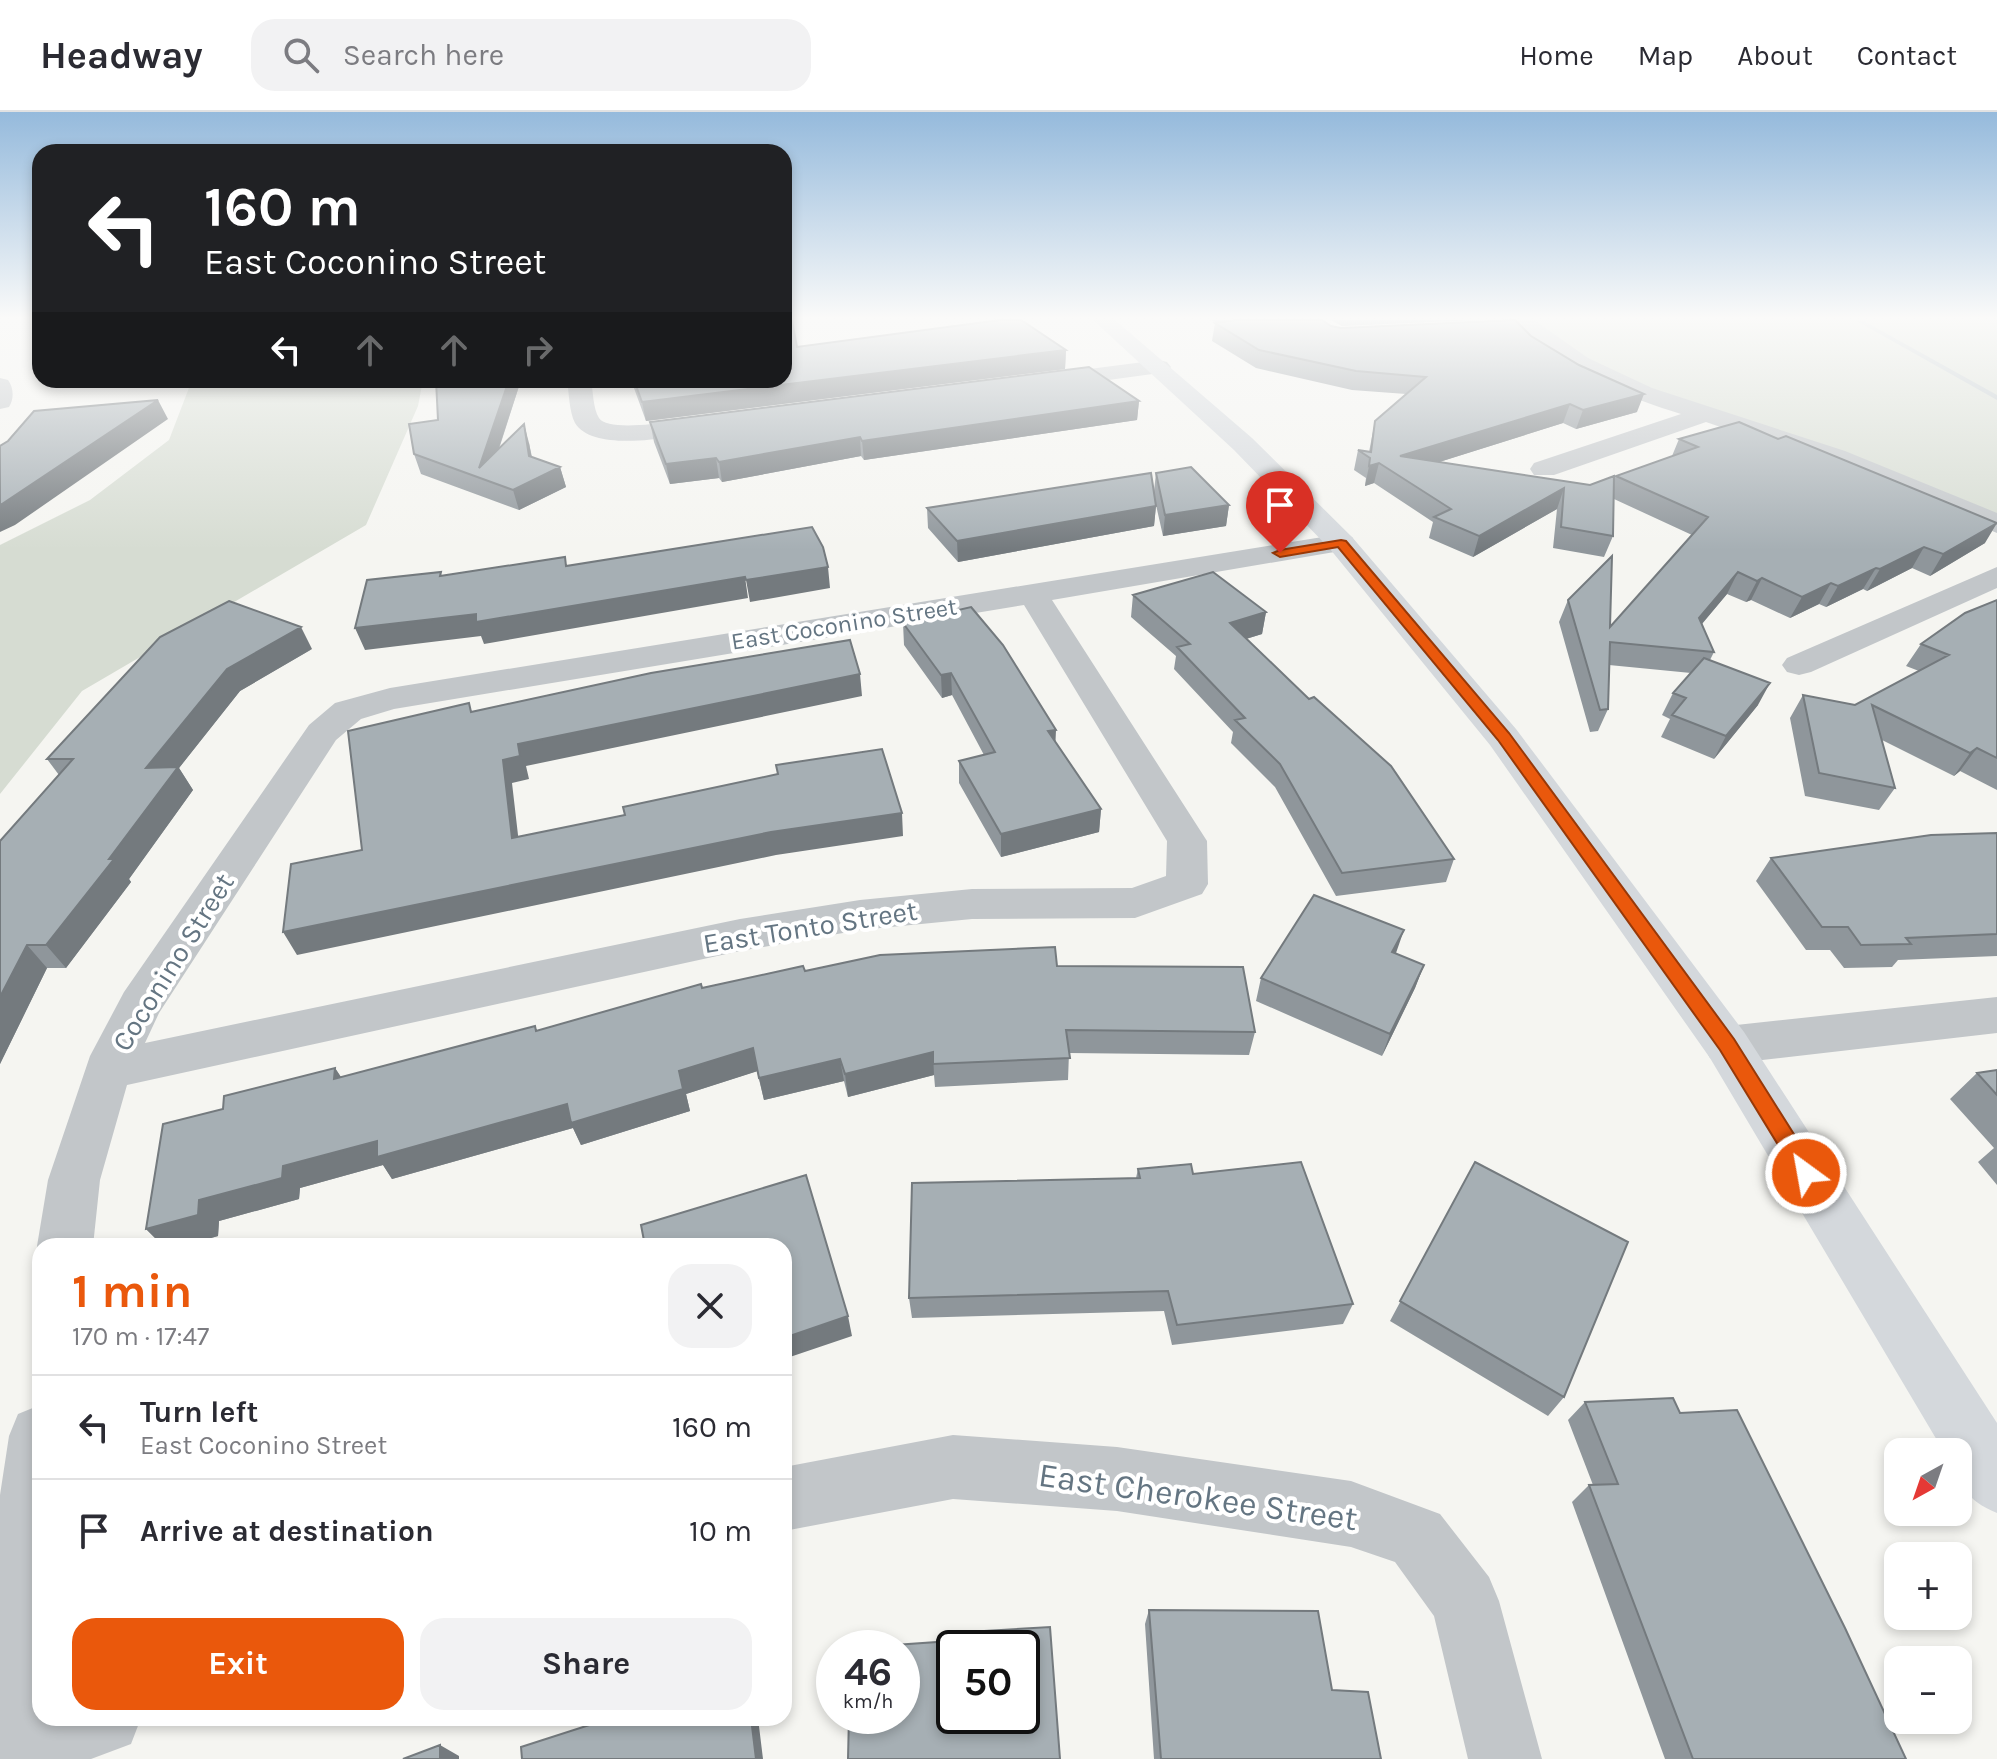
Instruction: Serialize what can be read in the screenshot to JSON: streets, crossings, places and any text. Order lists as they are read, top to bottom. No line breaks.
{"streets":{"street":["East Coconino Street","East Tonto Street","Coconino Street","East Cherokee Street"]},"crossings":[["East Coconino Street","East Tonto Street"],["East Coconino Street","Coconino Street"],["East Tonto Street","Coconino Street"]],"north":"bottom left","page":{"header":"Headway","search":"Search here","nav":["Home","Map","About","Contact"],"turn":["160 m","East Coconino Street"],"heading":["1 min","170 m · 17:47"],"list":[{"name":"Turn left","note":"East Coconino Street","value":"160 m"},{"name":"Arrive at destination","value":"10 m"}],"map_buttons":["+","−"],"buttons":["Exit","Share"],"speed":"46 km/h","limit":"50"}}
